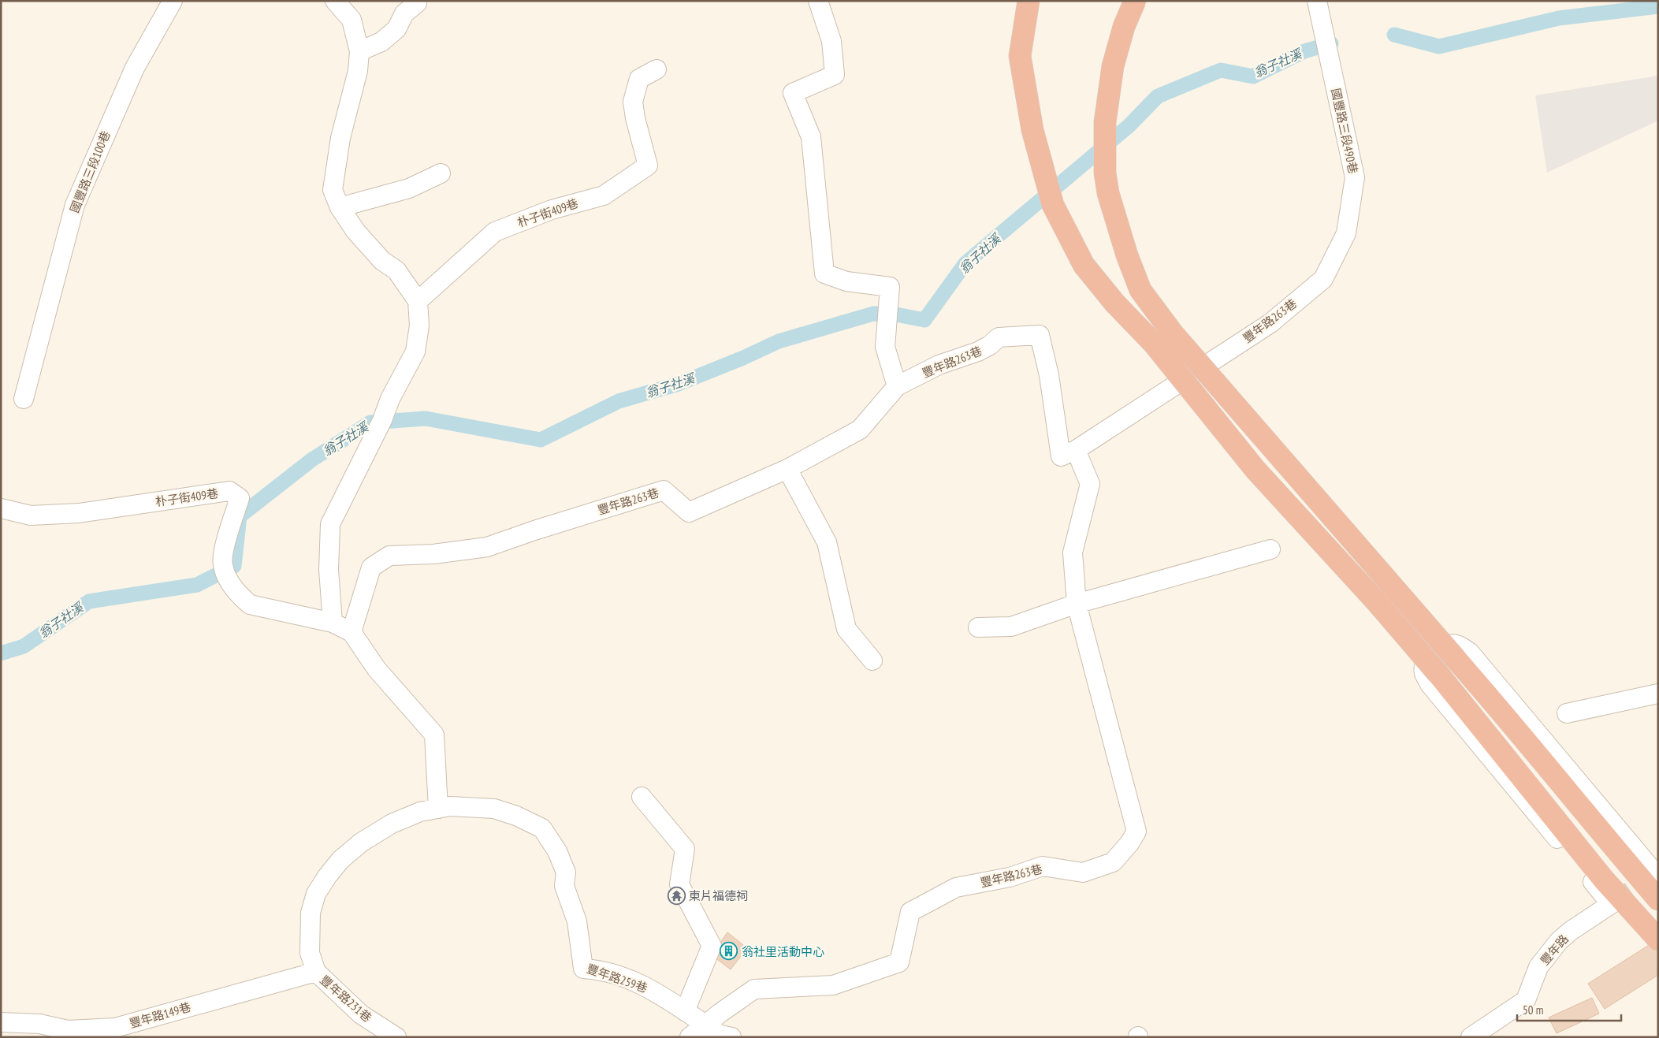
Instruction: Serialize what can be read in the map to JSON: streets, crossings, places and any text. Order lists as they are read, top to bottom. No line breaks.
{"streets":{"street":["國豐路三段490巷","國豐路三段100巷","朴子街409巷","豐年路263巷","豐年路","豐年路259巷","豐年路231巷","豐年路149巷"]},"crossings":[["國豐路三段490巷","豐年路263巷"],["朴子街409巷","豐年路263巷"],["豐年路263巷","豐年路259巷"],["豐年路259巷","豐年路231巷"],["豐年路259巷","豐年路149巷"],["豐年路231巷","豐年路149巷"]],"water":["翁子社溪"],"places":{"temple":["東片福德祠"],"building":["翁社里活動中心"]},"scale_bar":"50 m"}
